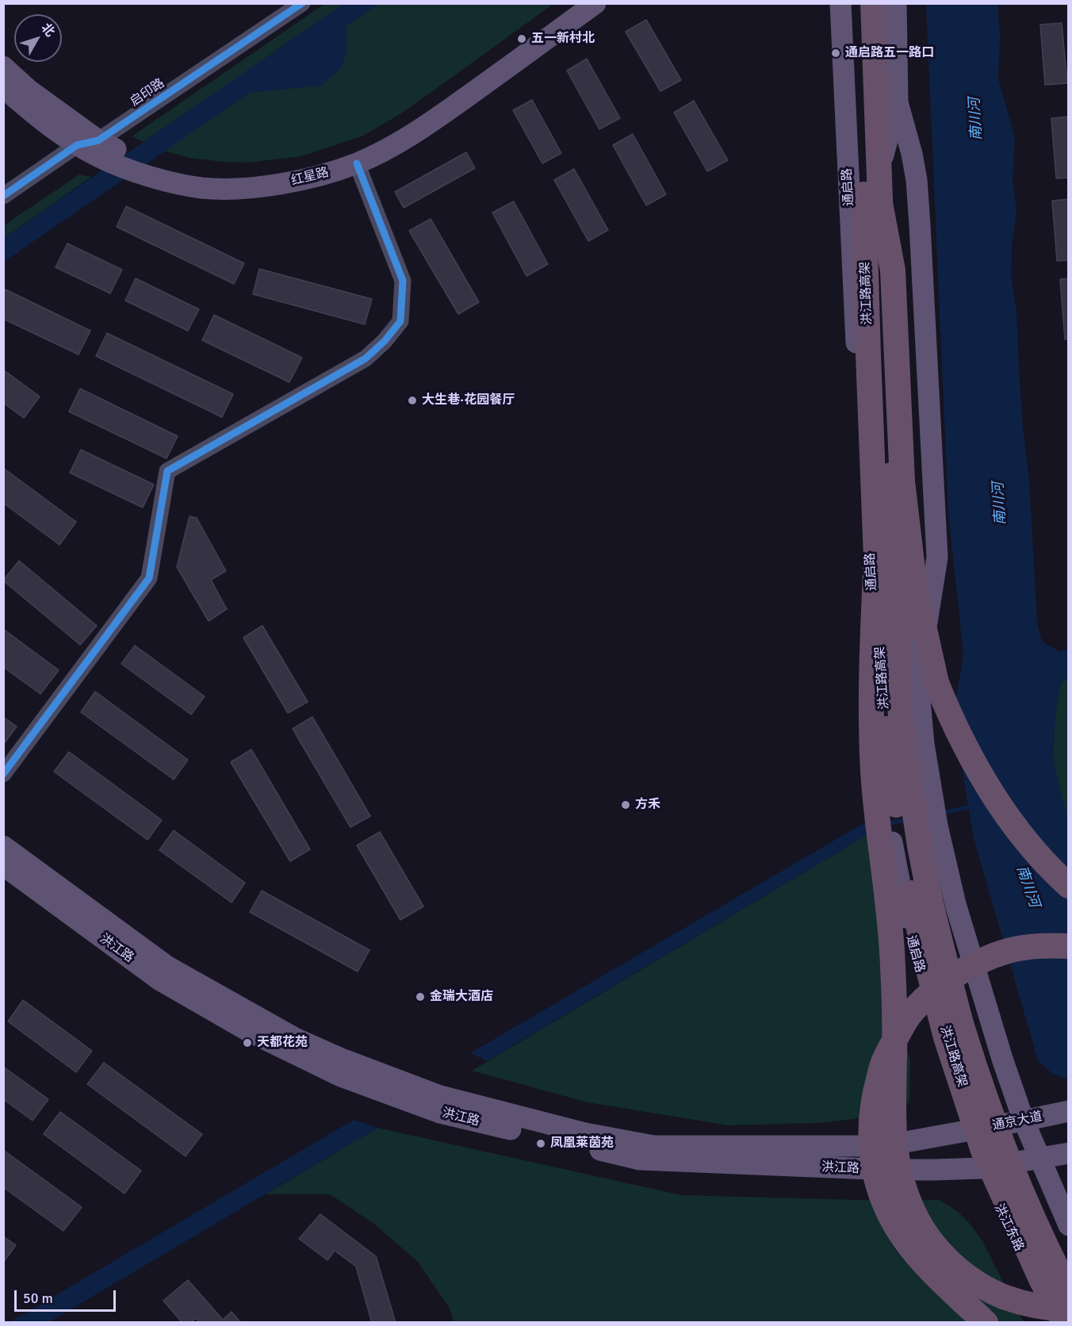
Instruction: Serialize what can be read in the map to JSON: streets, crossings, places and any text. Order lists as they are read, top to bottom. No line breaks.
{"streets":{"highway":["洪江路高架"],"main road":["红星路","通启路","洪江路","通京大道","洪江东路"],"street":["启印路"]},"crossings":[["启印路","红星路"],["通启路","洪江路"],["通启路","通京大道"],["通启路","洪江东路"],["洪江路","通京大道"],["洪江路","洪江东路"],["通京大道","洪江东路"]],"water":["南川河"],"places":["五一新村北","通启路五一路口","大生巷·花园餐厅","方禾","金瑞大酒店","天都花苑","凤凰莱茵苑"],"scale_bar":"50 m","north":"top right"}
